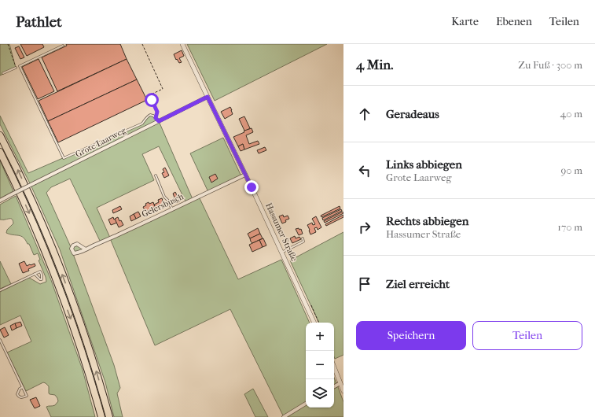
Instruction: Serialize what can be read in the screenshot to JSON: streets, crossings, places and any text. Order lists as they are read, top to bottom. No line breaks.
{"streets":{"street":["Grote Laarweg","Gelersbusch","Hassumer Straße"]},"crossings":[["Grote Laarweg","Hassumer Straße"],["Gelersbusch","Hassumer Straße"]],"page":{"header":"Pathlet","nav":["Karte","Ebenen","Teilen"],"heading":["4 Min.","Zu Fuß · 300 m"],"list":[["Geradeaus","40 m"],["Links abbiegen","Grote Laarweg","90 m"],["Rechts abbiegen","Hassumer Straße","170 m"],"Ziel erreicht"],"buttons":["Speichern","Teilen"],"map_buttons":["+","−"]}}
